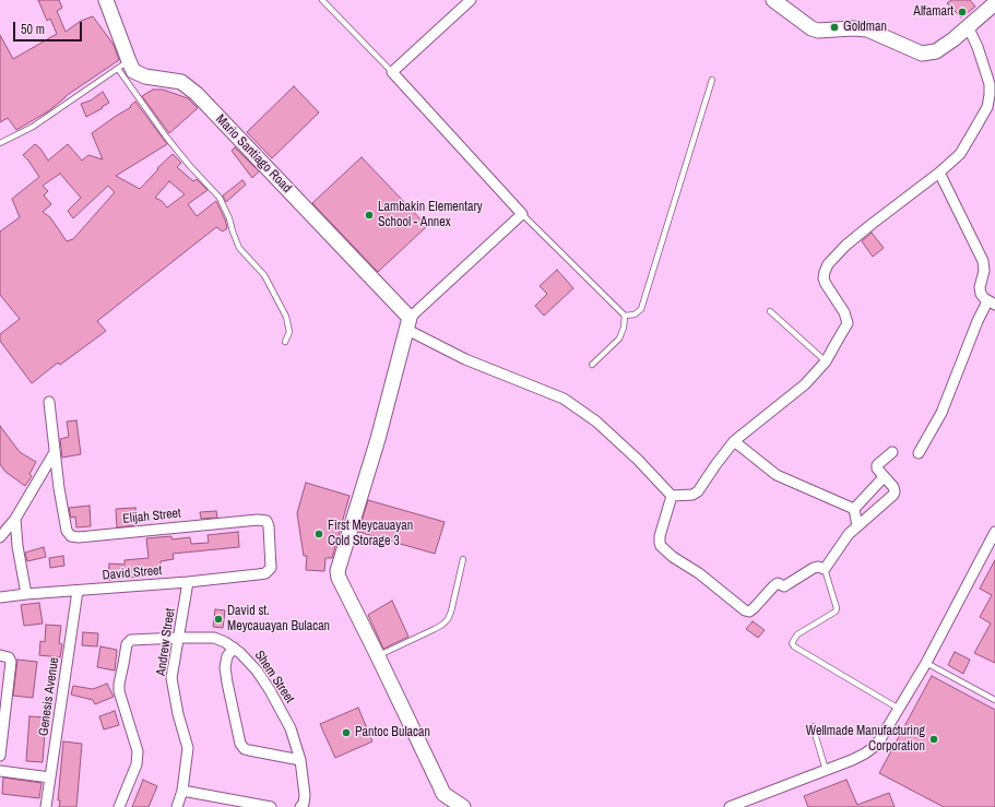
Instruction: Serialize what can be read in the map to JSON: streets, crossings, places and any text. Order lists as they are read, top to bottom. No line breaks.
{"streets":{"street":["Mario Santiago Road","Elijah Street","David Street","Andrew Street","Shem Street","Genesis Avenue"]},"crossings":[["Elijah Street","David Street"],["David Street","Andrew Street"],["David Street","Genesis Avenue"],["Andrew Street","Shem Street"]],"places":["Alfamart","Goldman","Lambakin Elementary School - Annex","First Meycauayan Cold Storage 3","David st. Meycauayan Bulacan","Pantoc Bulacan","Wellmade Manufacturing Corporation"],"scale_bar":"50 m"}
